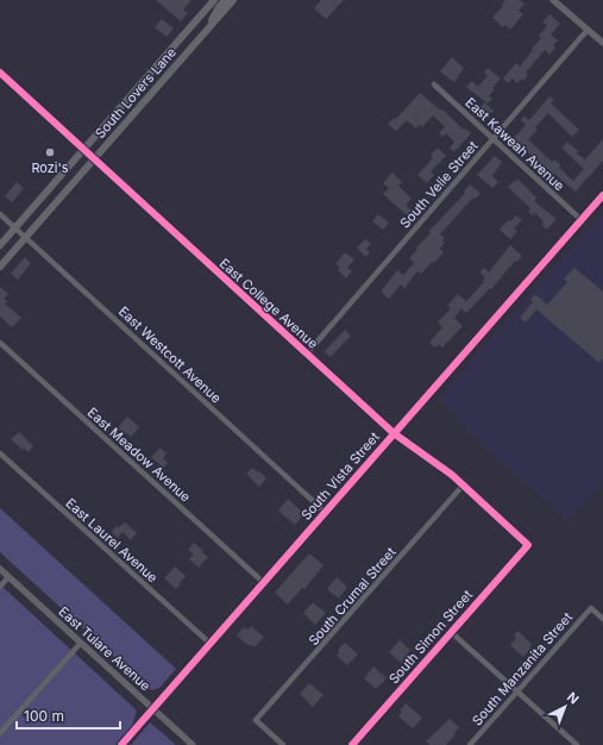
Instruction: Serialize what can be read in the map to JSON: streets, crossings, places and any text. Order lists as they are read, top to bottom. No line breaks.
{"streets":{"main road":["South Lovers Lane"],"street":["East Kaweah Avenue","South Velie Street","East College Avenue","East Westcott Avenue","East Meadow Avenue","South Vista Street","East Laurel Avenue","South Crumal Street","South Simon Street","East Tulare Avenue","South Manzanita Street"]},"crossings":[["South Lovers Lane","East College Avenue"],["South Lovers Lane","East Westcott Avenue"],["East Kaweah Avenue","South Velie Street"],["East Kaweah Avenue","South Vista Street"],["South Velie Street","East College Avenue"],["East College Avenue","South Vista Street"],["East College Avenue","South Crumal Street"],["East College Avenue","South Simon Street"],["East Westcott Avenue","South Vista Street"],["East Meadow Avenue","South Vista Street"],["South Vista Street","East Laurel Avenue"],["South Vista Street","East Tulare Avenue"]],"places":["Rozi's"],"scale_bar":"100 m","north":"top right"}
